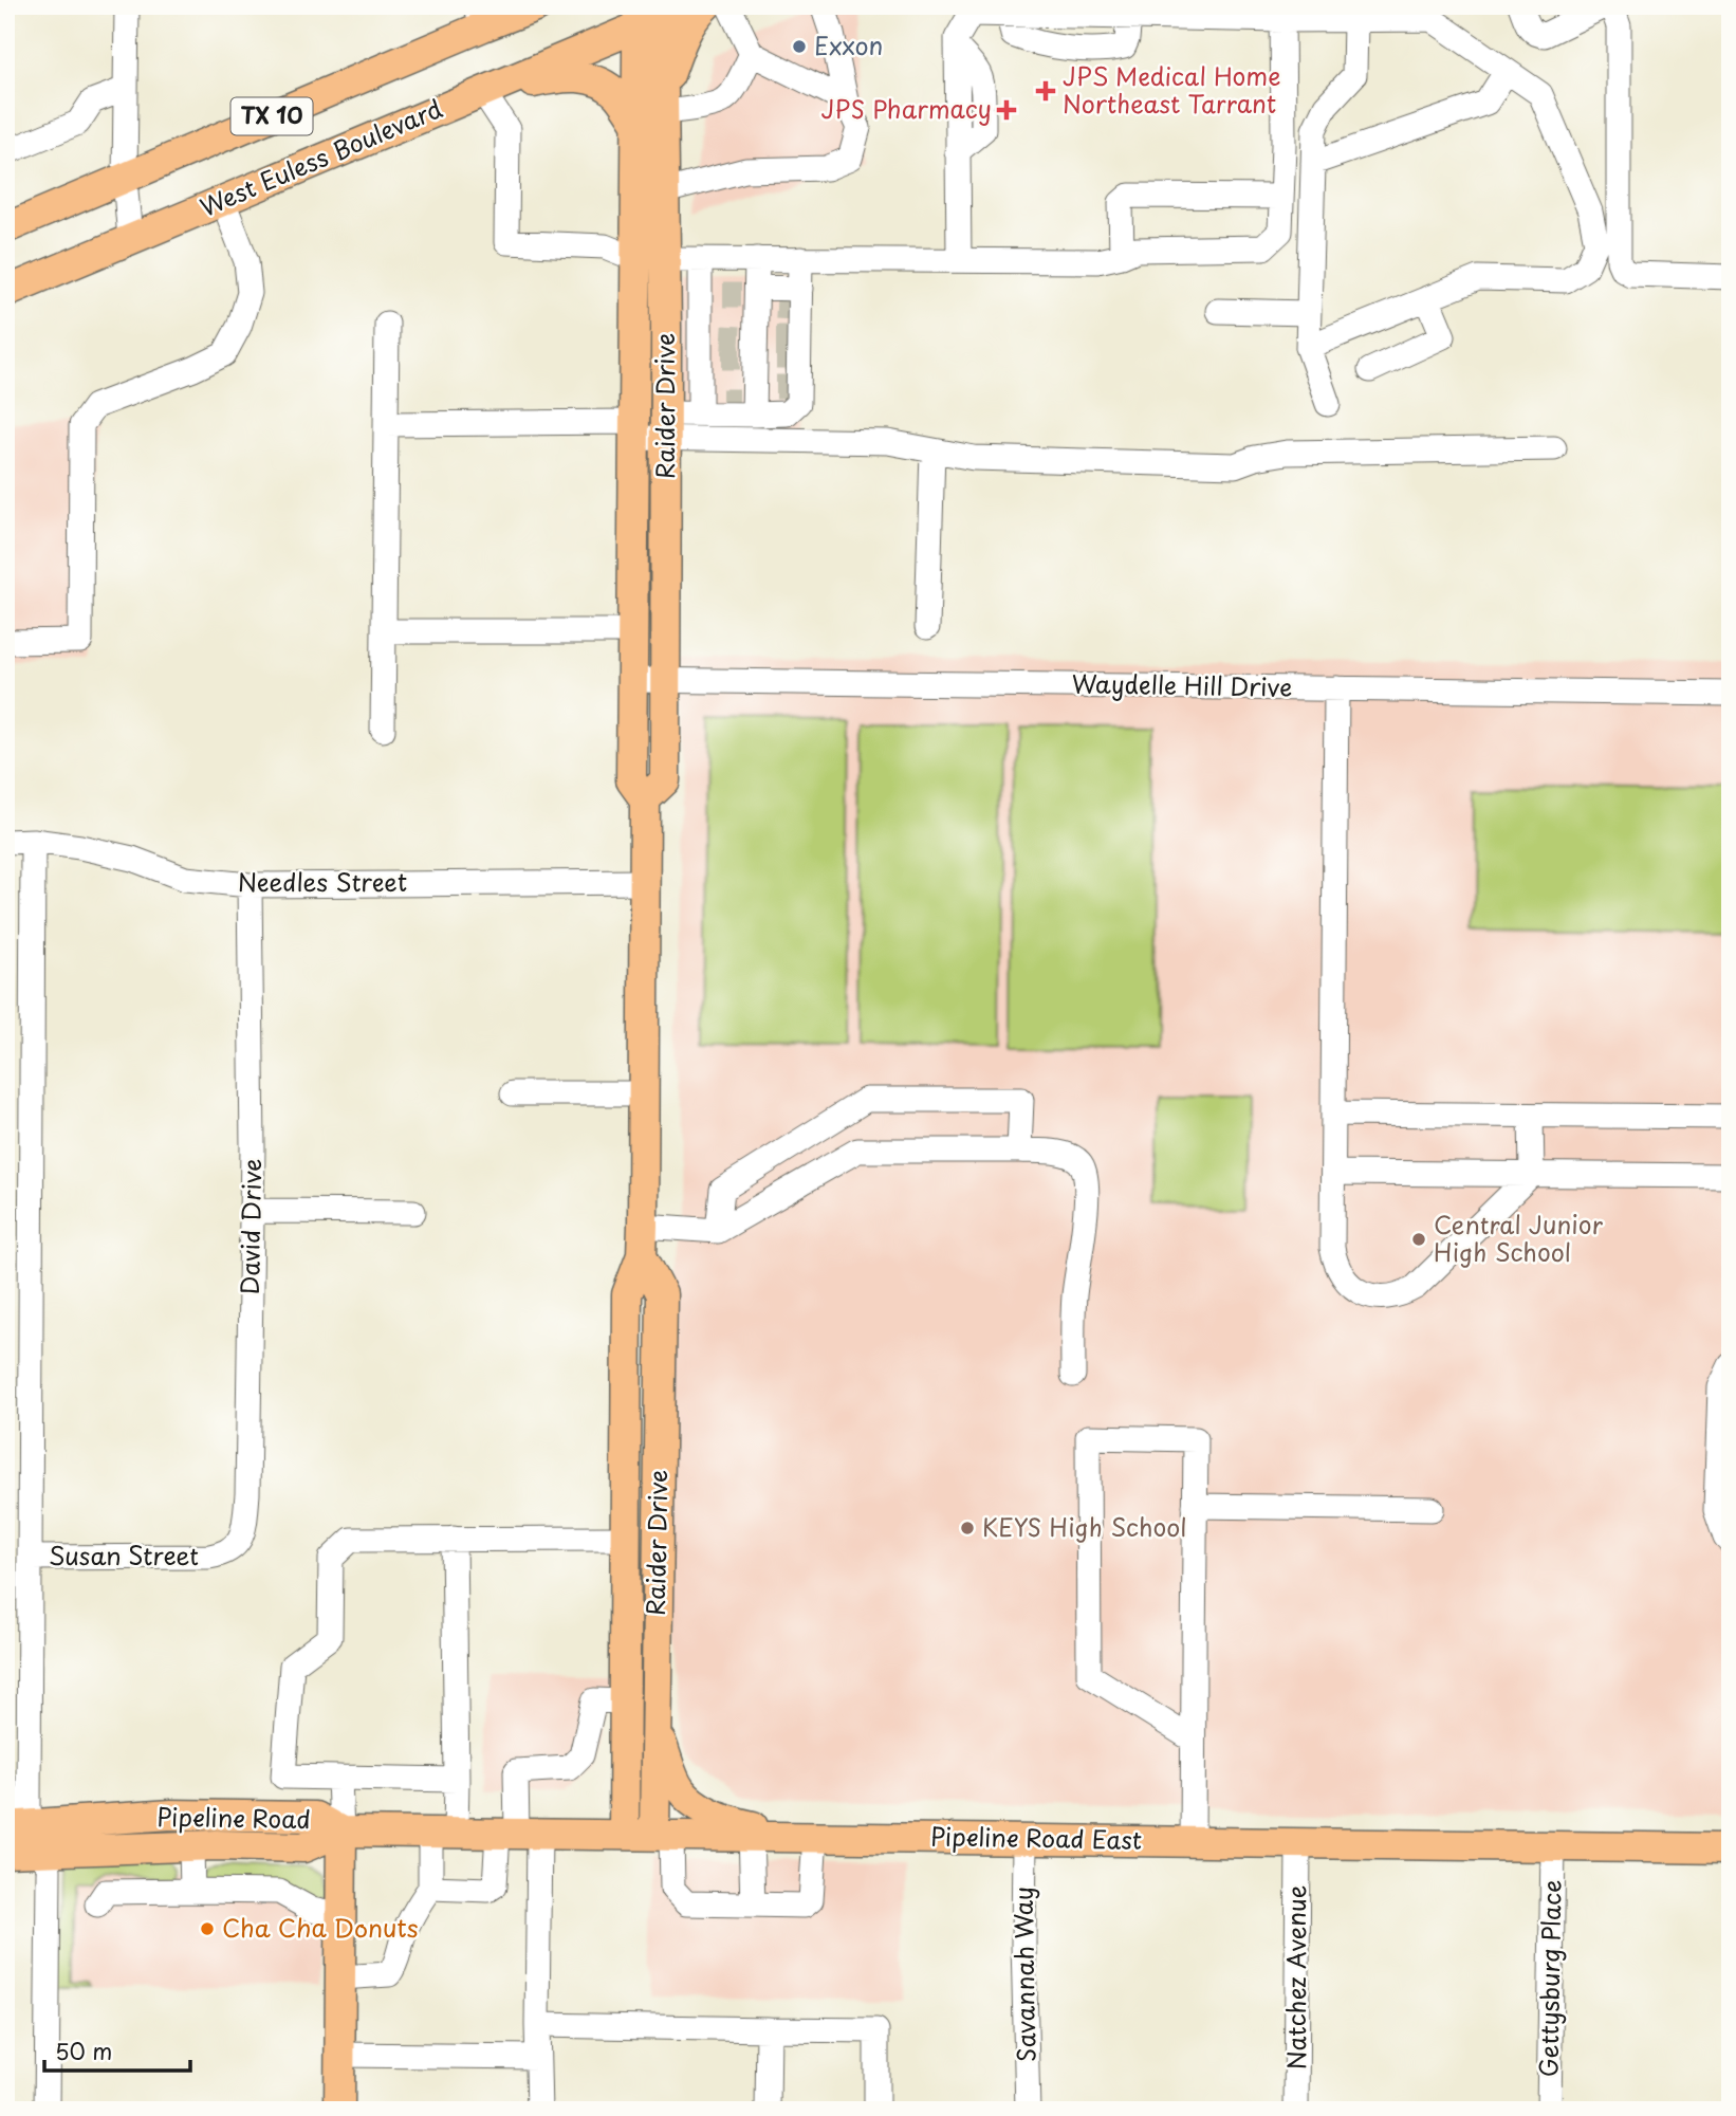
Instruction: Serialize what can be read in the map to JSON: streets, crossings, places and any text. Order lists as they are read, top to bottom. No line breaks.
{"streets":{"main road":["TX 10","West Euless Boulevard","Raider Drive","Pipeline Road","Pipeline Road East"],"street":["Waydelle Hill Drive","Needles Street","David Drive","Susan Street","Savannah Way","Natchez Avenue","Gettysburg Place"]},"crossings":[["West Euless Boulevard","Raider Drive"],["Raider Drive","Waydelle Hill Drive"],["Raider Drive","Needles Street"],["Raider Drive","Pipeline Road East"],["Needles Street","David Drive"],["David Drive","Susan Street"],["Pipeline Road","Pipeline Road East"],["Pipeline Road East","Savannah Way"],["Pipeline Road East","Natchez Avenue"],["Pipeline Road East","Gettysburg Place"]],"places":{"other":["Exxon","Central Junior High School","KEYS High School","Cha Cha Donuts"],"health":["JPS Medical Home Northeast Tarrant","JPS Pharmacy"]},"scale_bar":"50 m"}
